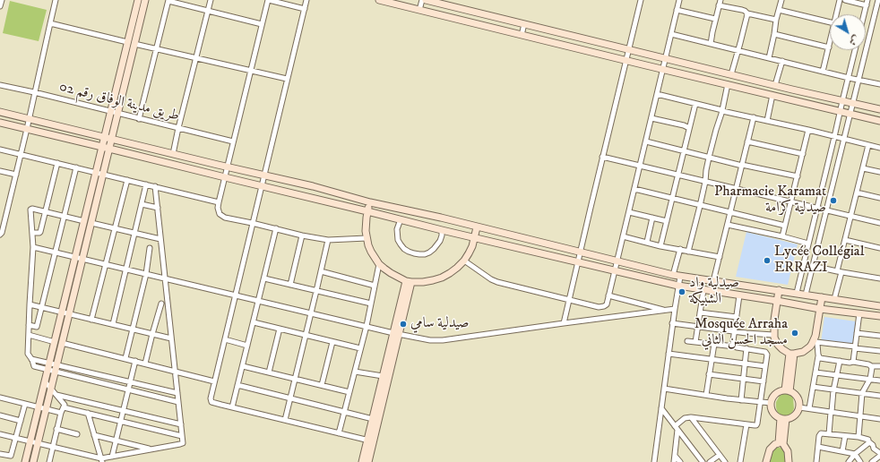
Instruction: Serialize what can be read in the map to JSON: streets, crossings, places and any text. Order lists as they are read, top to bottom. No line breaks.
{"streets":{"street":["طريق مدينة الوفاق رقم 02"]},"places":["Pharmacie Karamat صيدلية كرامة","Lycée Collégial ERRAZI","صيدلية واد الشبيكة","صيدلية سامي","Mosquée Arraha مسجد الحسن الثاني"],"north":"bottom right"}
